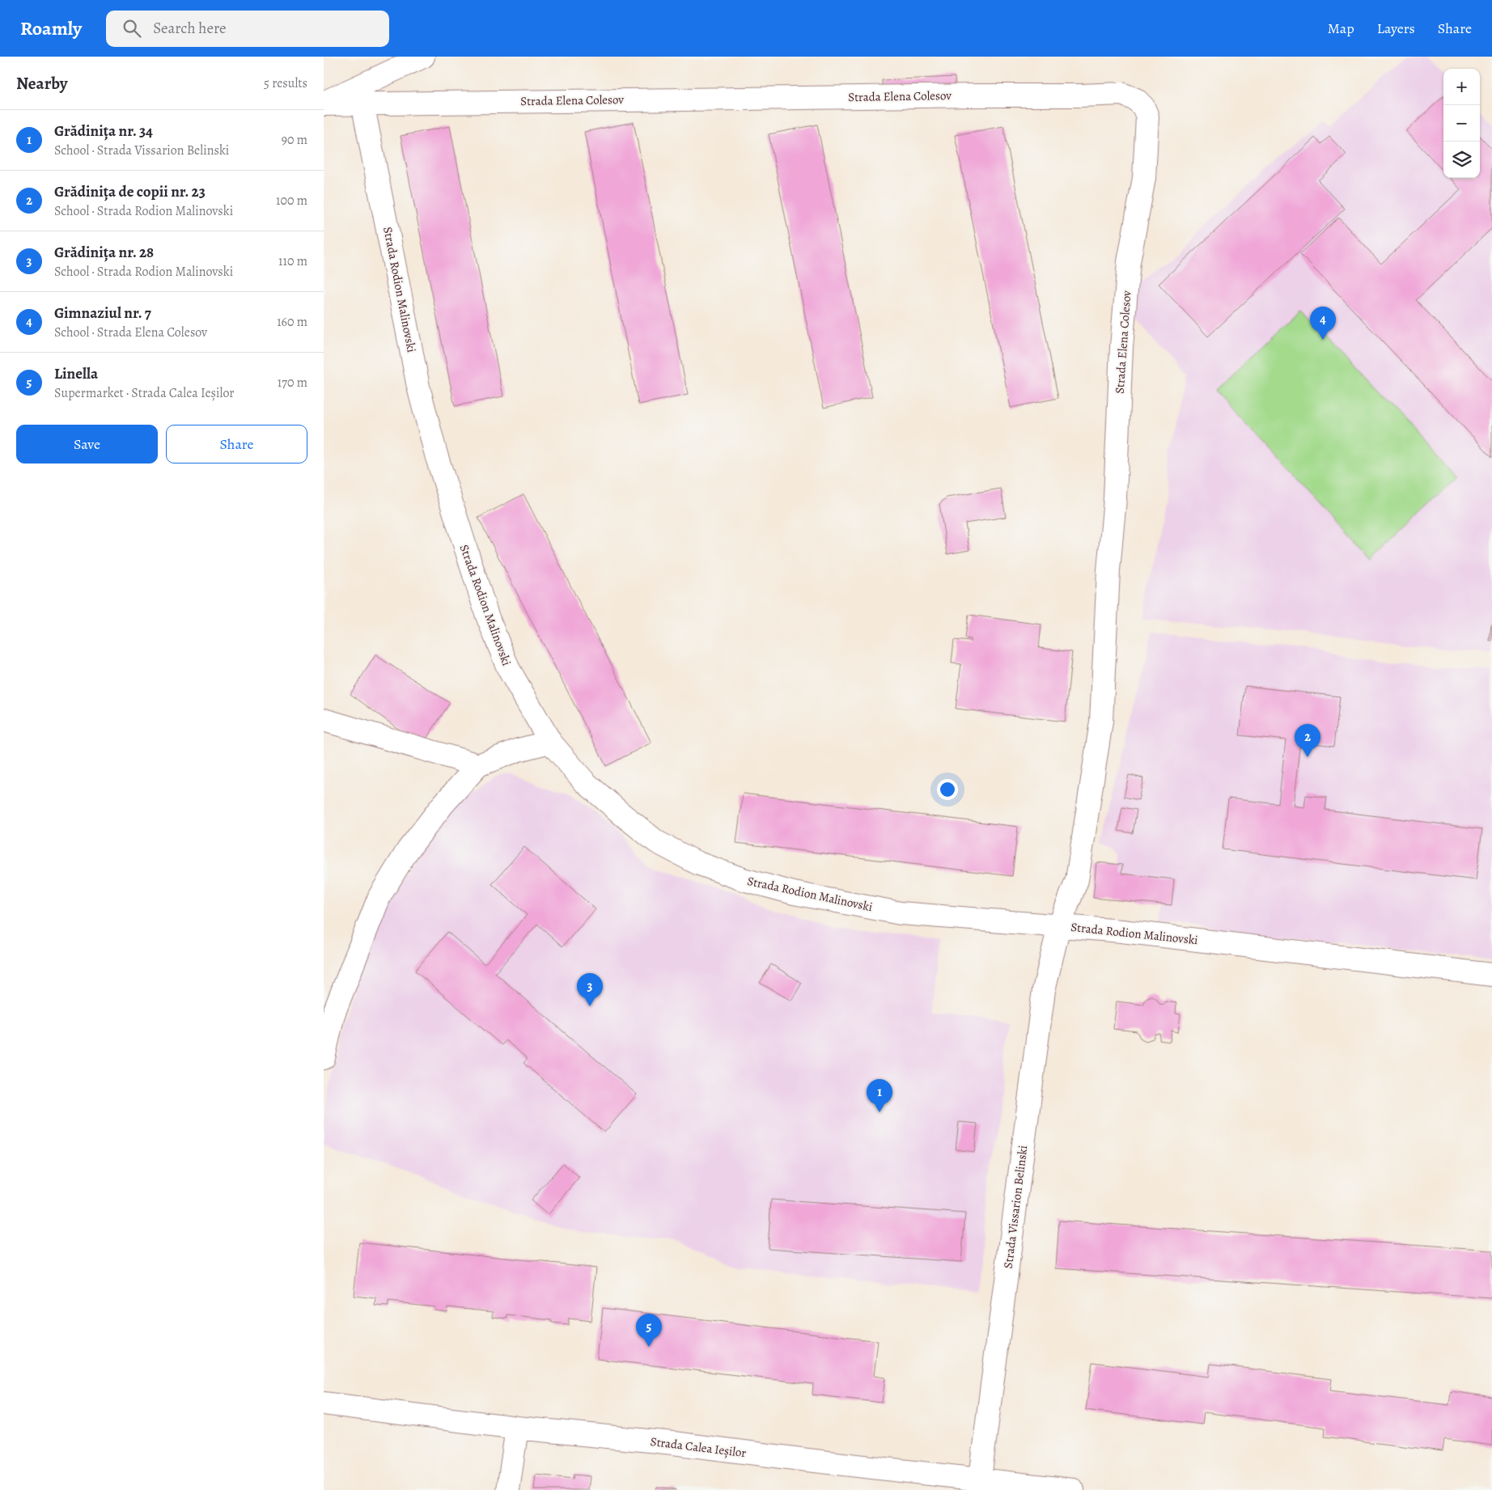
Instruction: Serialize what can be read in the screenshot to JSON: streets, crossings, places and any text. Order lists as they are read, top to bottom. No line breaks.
{"streets":{"street":["Strada Elena Colesov","Strada Rodion Malinovski","Strada Vissarion Belinski","Strada Calea Ieșilor"]},"crossings":[["Strada Elena Colesov","Strada Rodion Malinovski"],["Strada Elena Colesov","Strada Vissarion Belinski"],["Strada Rodion Malinovski","Strada Vissarion Belinski"],["Strada Vissarion Belinski","Strada Calea Ieșilor"]],"page":{"header":"Roamly","search":"Search here","nav":["Map","Layers","Share"],"heading":["Nearby","5 results"],"map_buttons":["+","−"],"list":[{"mark":"1","name":"Grădinița nr. 34","note":"School · Strada Vissarion Belinski","value":"90 m"},{"mark":"2","name":"Grădinița de copii nr. 23","note":"School · Strada Rodion Malinovski","value":"100 m"},{"mark":"3","name":"Grădinița nr. 28","note":"School · Strada Rodion Malinovski","value":"110 m"},{"mark":"4","name":"Gimnaziul nr. 7","note":"School · Strada Elena Colesov","value":"160 m"},{"mark":"5","name":"Linella","note":"Supermarket · Strada Calea Ieșilor","value":"170 m"}],"pins":["4","2","3","1","5"],"buttons":["Save","Share"]}}
